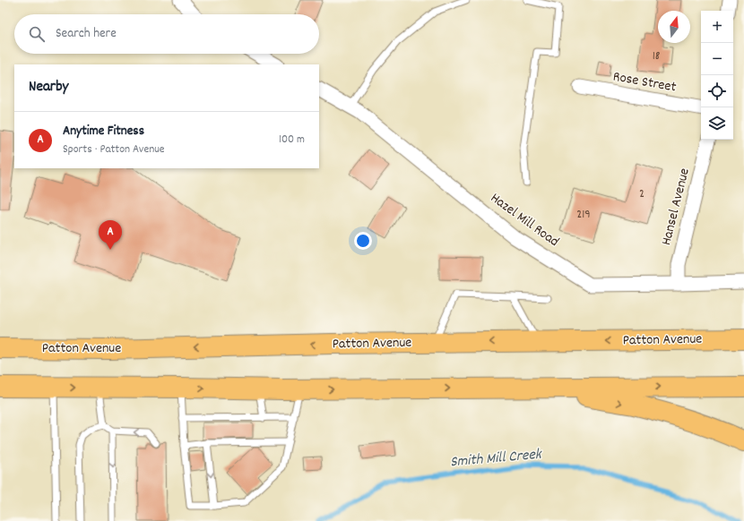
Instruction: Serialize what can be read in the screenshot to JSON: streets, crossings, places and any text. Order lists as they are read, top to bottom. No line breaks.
{"streets":{"main road":["Patton Avenue"],"street":["Rose Street","Hansel Avenue","Hazel Mill Road"]},"crossings":[["Hansel Avenue","Hazel Mill Road"]],"water":["Smith Mill Creek"],"house_numbers":["18","2","219"],"north":"top","page":{"map_buttons":["+","−"],"search":"Search here","heading":"Nearby","list":[{"mark":"A","name":"Anytime Fitness","note":"Sports · Patton Avenue","value":"100 m"}],"pins":"A"}}
